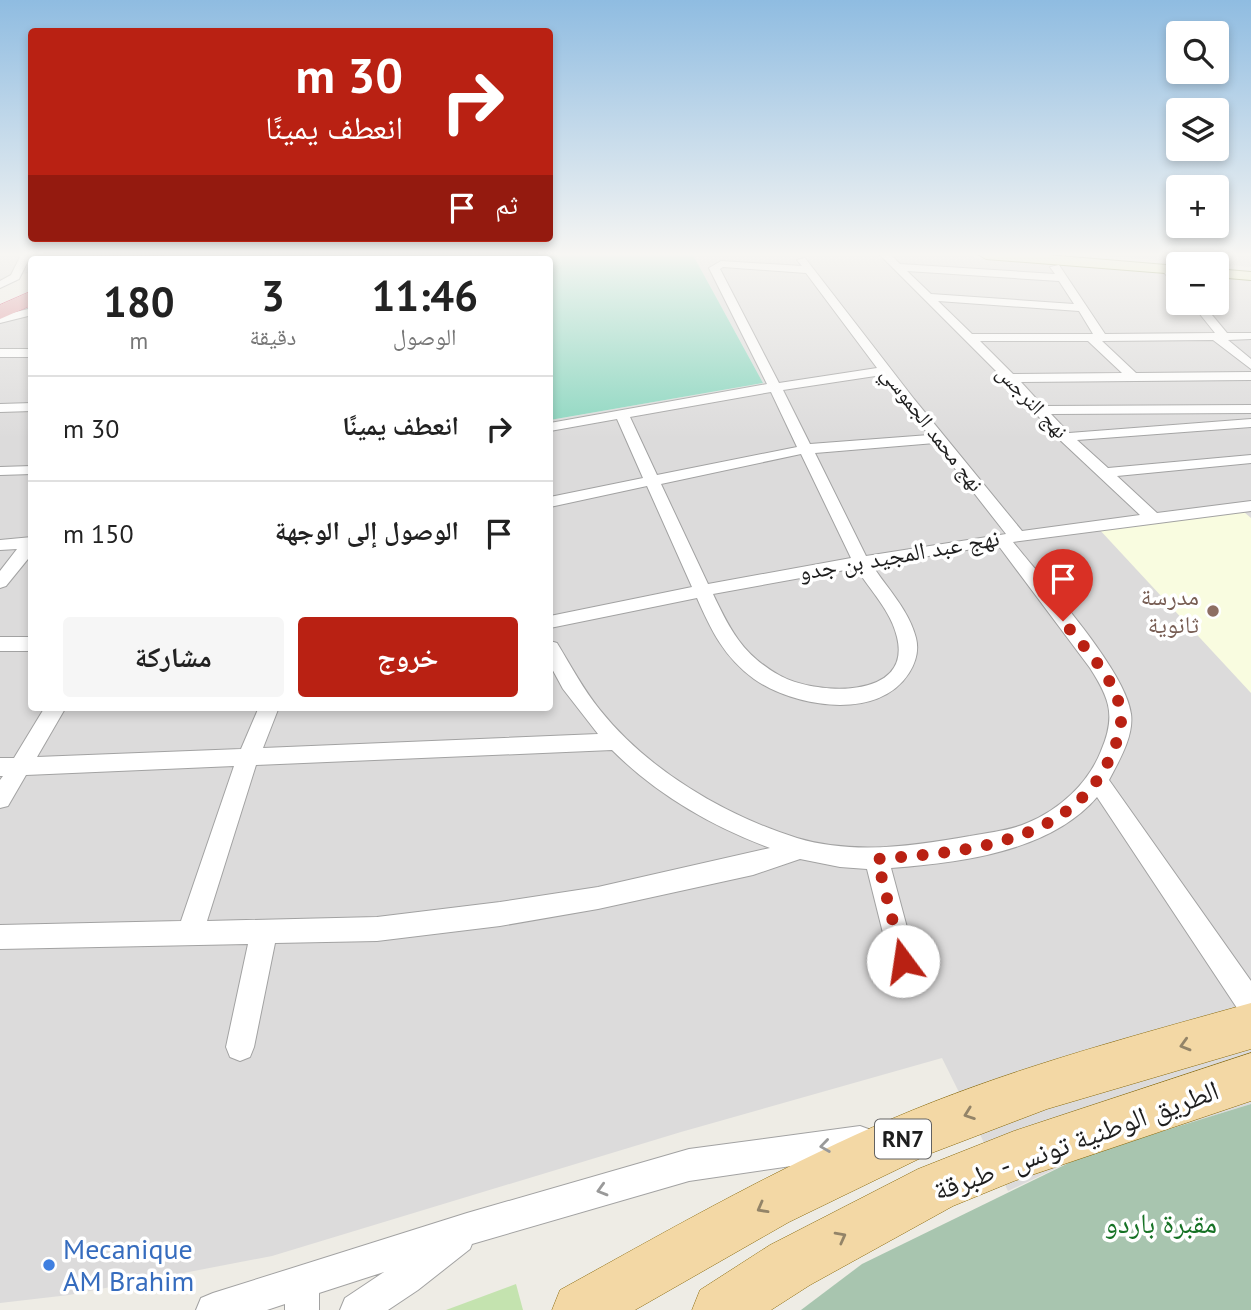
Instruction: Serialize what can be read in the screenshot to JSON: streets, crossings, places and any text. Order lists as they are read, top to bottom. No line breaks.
{"streets":{"main road":["RN7","الطريق الوطنية تونس - طبرقة"],"street":["نهج النرجس","نهج محمد الجموسي","نهج عبد المجيد بن جدو"]},"crossings":[["نهج النرجس","نهج عبد المجيد بن جدو"],["نهج محمد الجموسي","نهج عبد المجيد بن جدو"]],"parks":["مقبرة باردو"],"places":["مدرسة ثانوية","Mecanique AM Brahim"],"page":{"map_buttons":["+","−"],"turn":["30 m","انعطف يمينًا"],"then":"ثم","eta":["11:46","الوصول","3","دقيقة","180","m"],"list":[{"name":"انعطف يمينًا","value":"30 m"},{"name":"الوصول إلى الوجهة","value":"150 m"}],"buttons":["خروج","مشاركة"]}}
